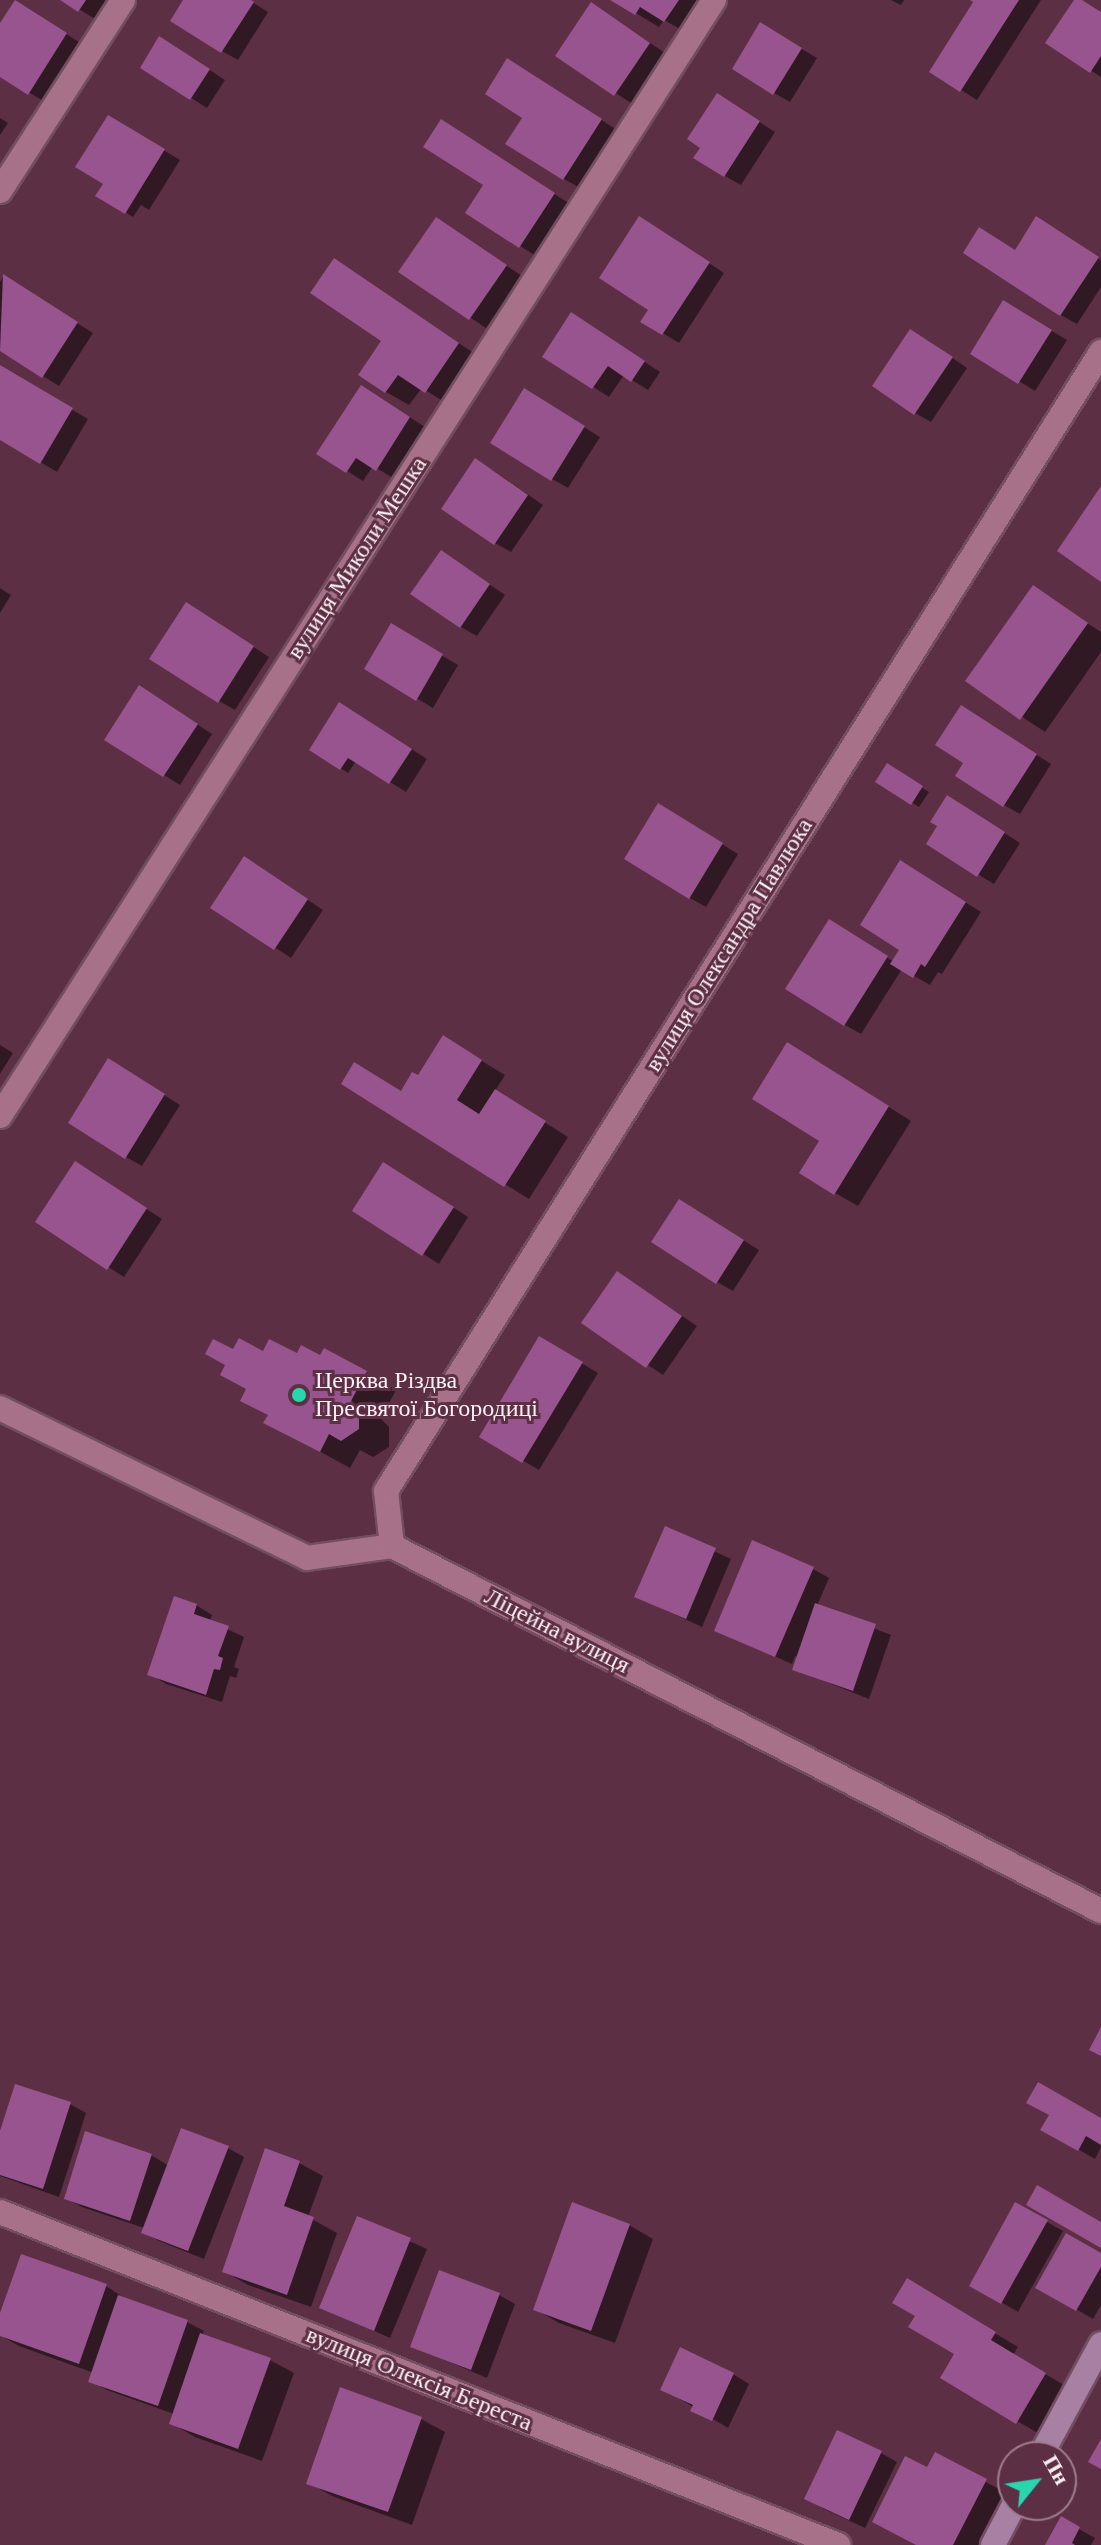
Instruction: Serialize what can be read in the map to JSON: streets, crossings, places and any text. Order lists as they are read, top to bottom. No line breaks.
{"streets":{"street":["вулиця Миколи Мешка","вулиця Олександра Павлюка","Ліцейна вулиця","вулиця Олексія Береста"]},"crossings":[["вулиця Олександра Павлюка","Ліцейна вулиця"]],"places":["Церква Різдва Пресвятої Богородиці"],"north":"top right"}
